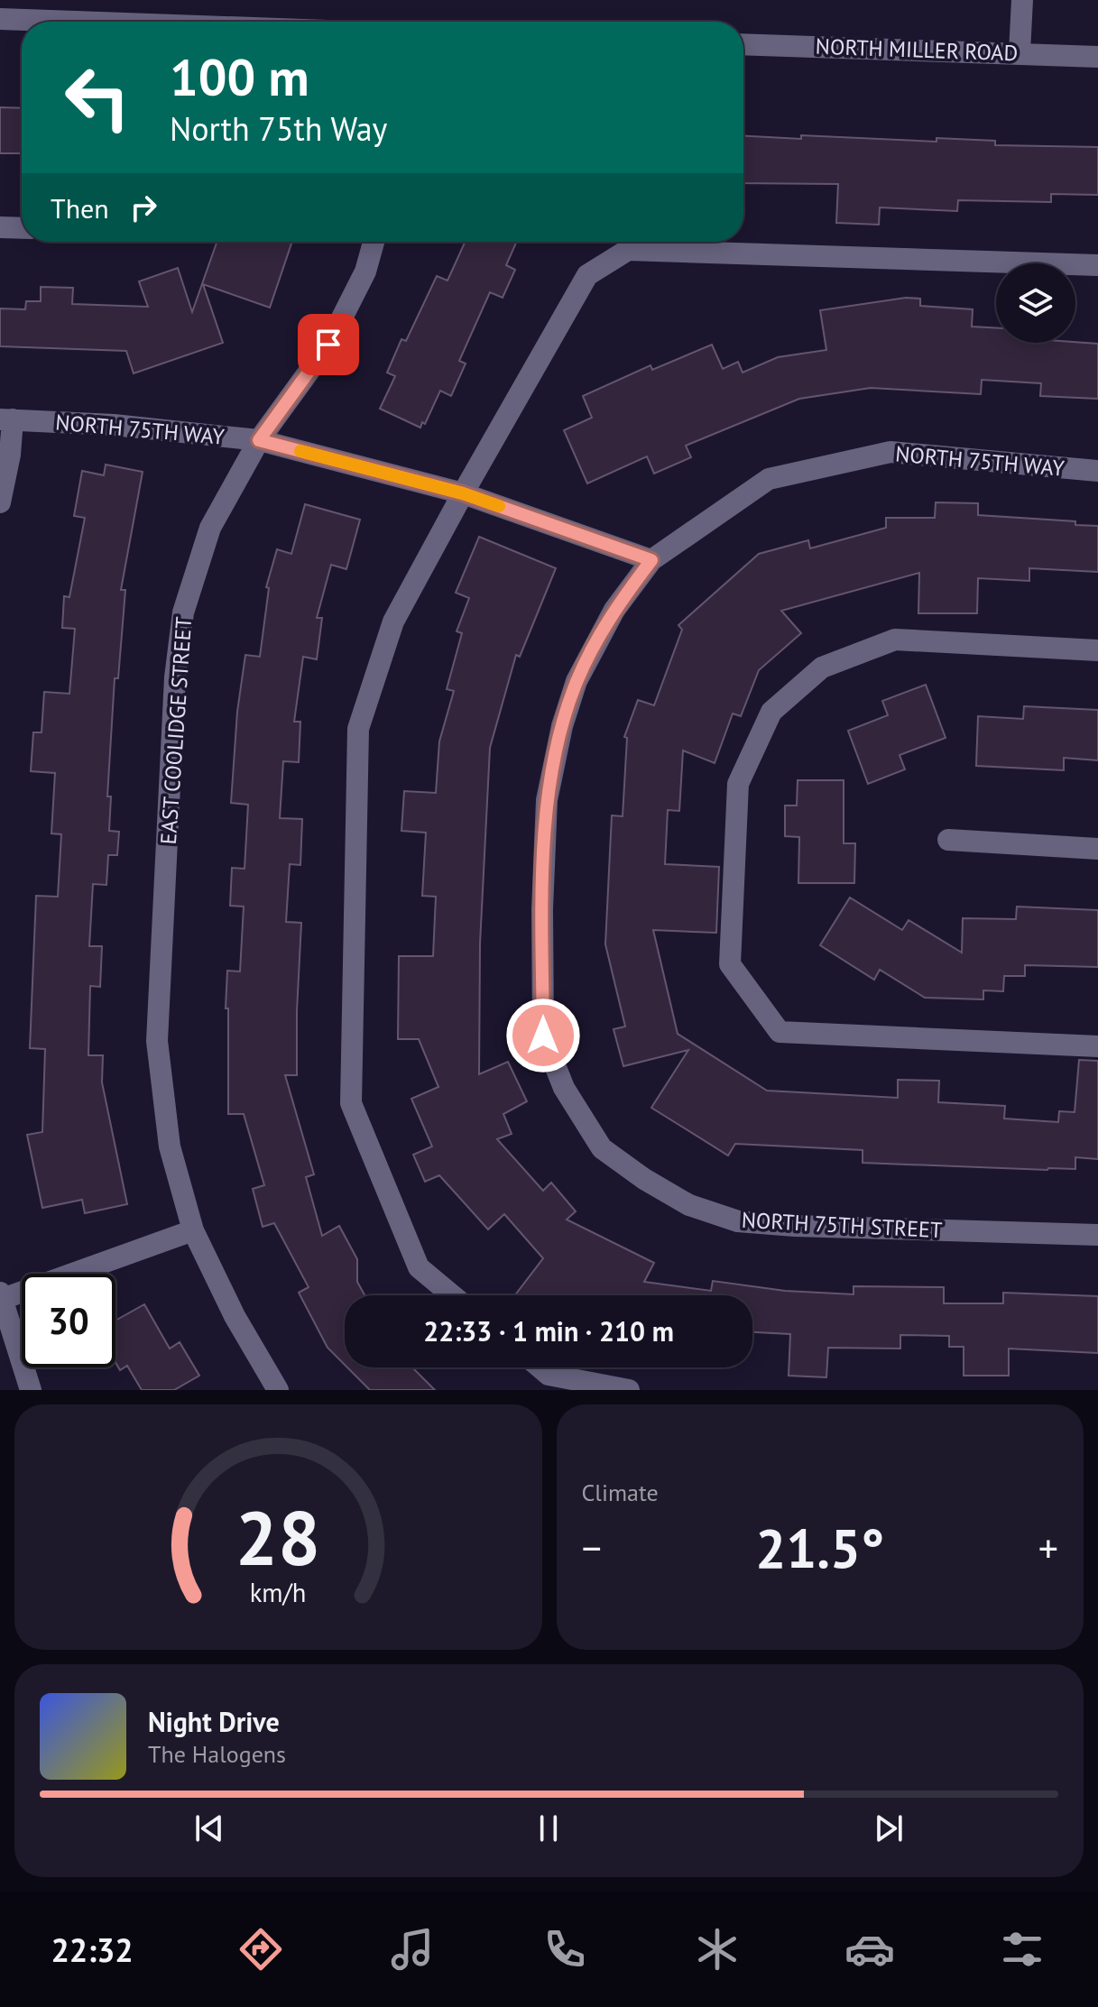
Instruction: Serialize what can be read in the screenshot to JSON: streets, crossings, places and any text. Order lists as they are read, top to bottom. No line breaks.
{"streets":{"street":["NORTH MILLER ROAD","NORTH 75TH WAY","EAST COOLIDGE STREET","NORTH 75TH STREET"]},"crossings":[["NORTH 75TH WAY","EAST COOLIDGE STREET"],["NORTH 75TH WAY","NORTH 75TH STREET"]],"page":{"turn":["100 m","North 75th Way"],"then":"Then","limit":"30","trip":"22:33 · 1 min · 210 m","tile":"Climate","heat":["−","21.5°","+"],"song":["Night Drive","The Halogens"],"tabs":"22:32","gauge":["28","km/h"]}}
